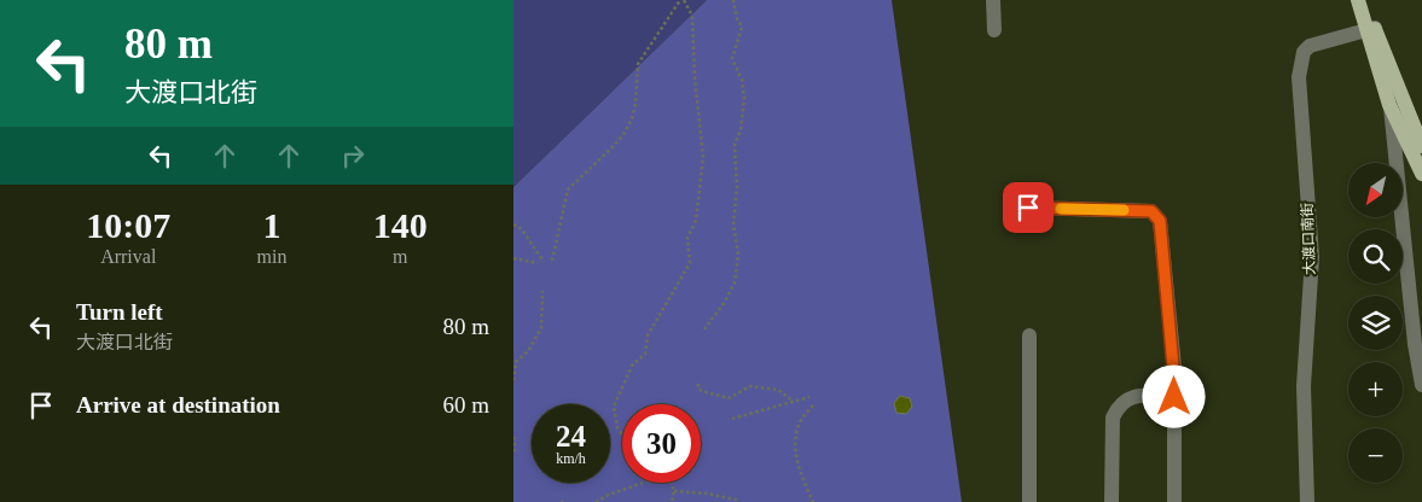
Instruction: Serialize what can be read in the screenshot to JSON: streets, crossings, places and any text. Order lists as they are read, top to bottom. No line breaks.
{"streets":{"street":["大渡口南街"]},"north":"bottom left","page":{"turn":["80 m","大渡口北街"],"map_buttons":["+","−"],"eta":["10:07","Arrival","1","min","140","m"],"list":[{"name":"Turn left","note":"大渡口北街","value":"80 m"},{"name":"Arrive at destination","value":"60 m"}],"speed":"24 km/h","limit":"30"}}
